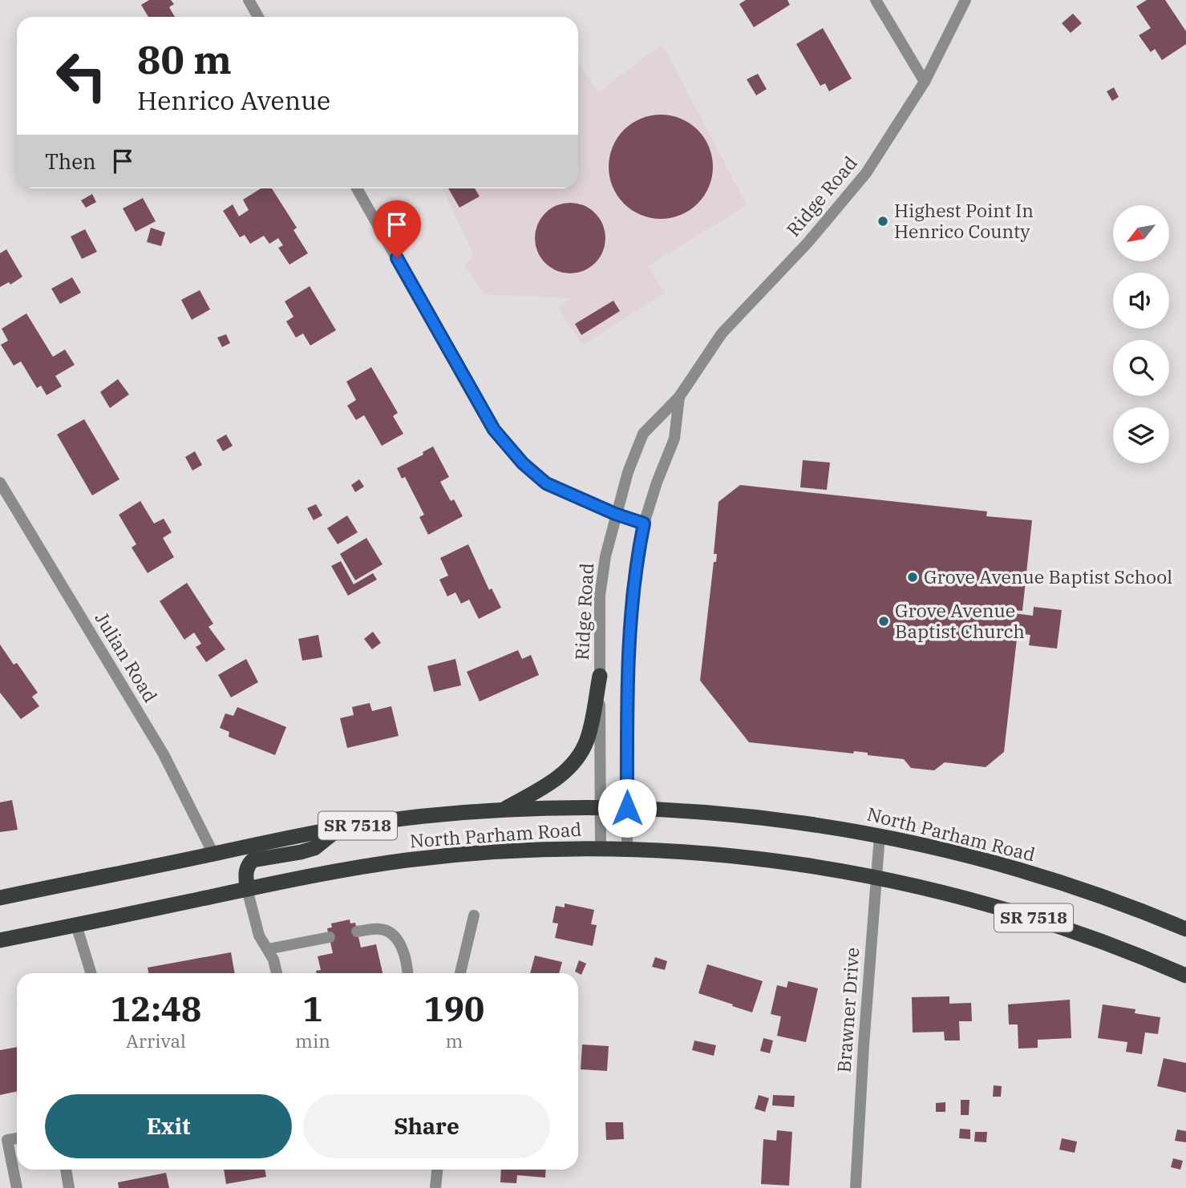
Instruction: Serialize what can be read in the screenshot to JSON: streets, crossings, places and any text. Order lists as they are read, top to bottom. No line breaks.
{"streets":{"highway":["SR 7518","North Parham Road"],"street":["Ridge Road","Julian Road","Brawner Drive"]},"crossings":[["Ridge Road","North Parham Road"],["Julian Road","North Parham Road"],["North Parham Road","Brawner Drive"]],"places":["Highest Point In Henrico County","Grove Avenue Baptist School","Grove Avenue Baptist Church"],"north":"bottom left","page":{"turn":["80 m","Henrico Avenue"],"then":"Then","eta":["12:48","Arrival","1","min","190","m"],"buttons":["Exit","Share"]}}
